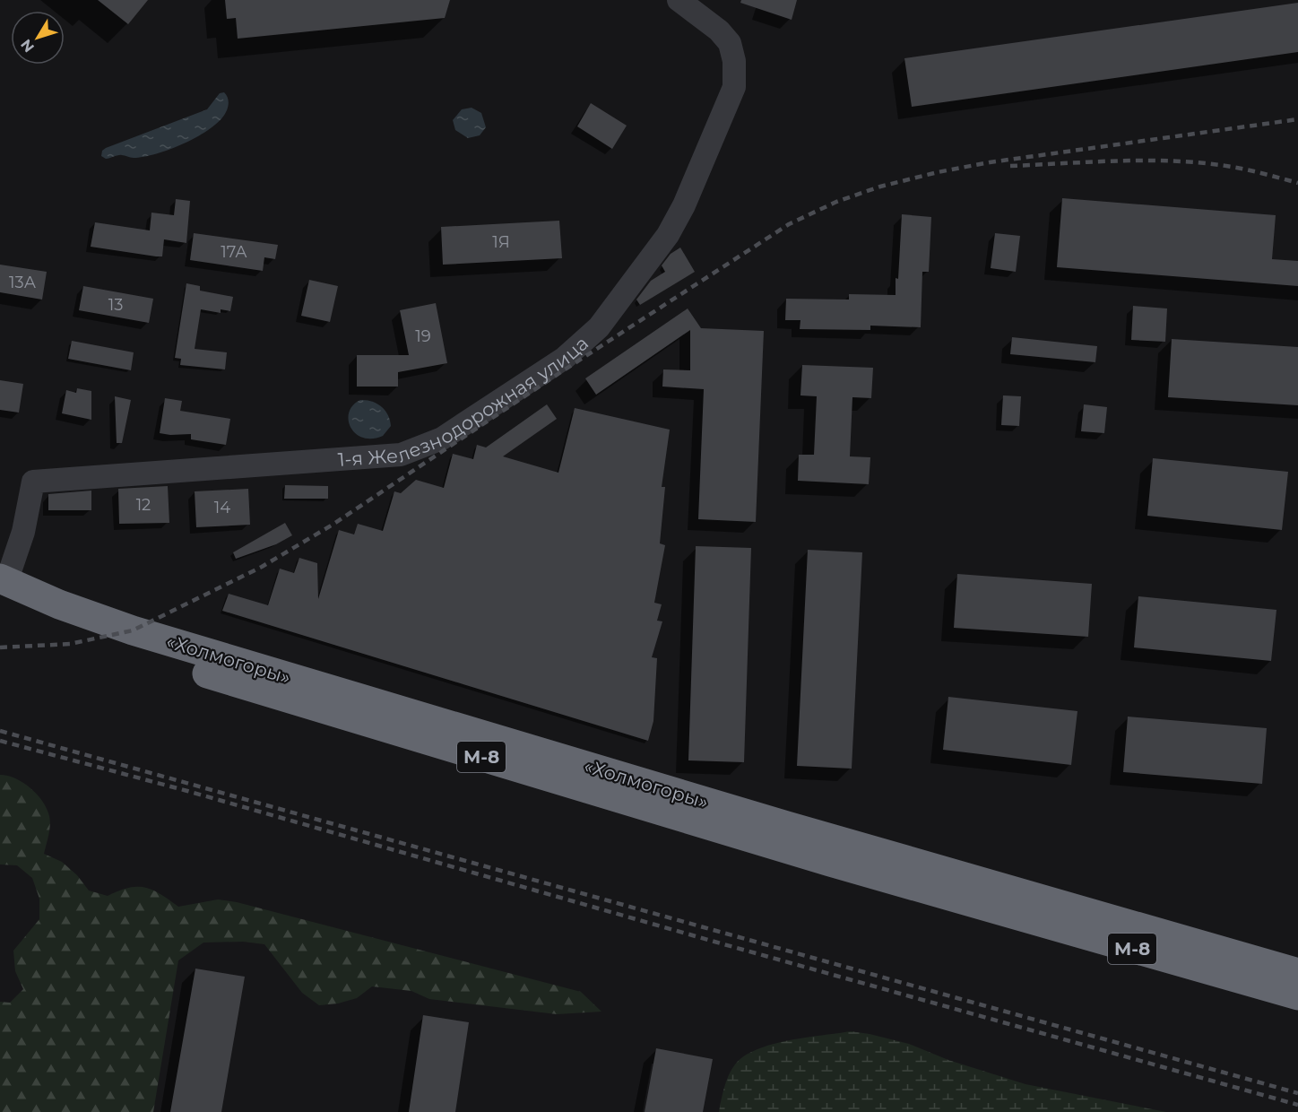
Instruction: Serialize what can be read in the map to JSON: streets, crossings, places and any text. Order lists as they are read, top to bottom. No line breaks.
{"streets":{"highway":["«Холмогоры»","М-8"],"street":["1-я Железнодорожная улица"]},"crossings":[["1-я Железнодорожная улица","«Холмогоры»"]],"house_numbers":["1Я","17А","13А","13","19","12","14"],"north":"bottom left"}
